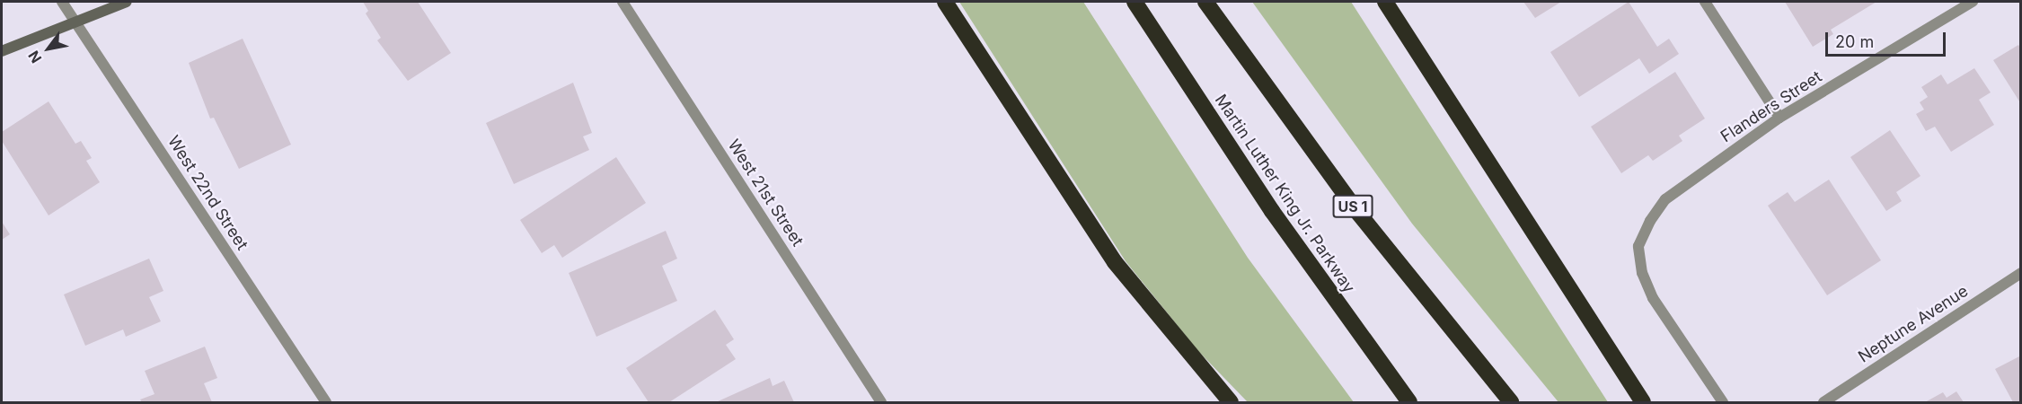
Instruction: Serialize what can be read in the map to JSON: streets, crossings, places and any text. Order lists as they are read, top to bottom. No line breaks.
{"streets":{"highway":["Martin Luther King Jr. Parkway","US 1"],"street":["Flanders Street","West 22nd Street","West 21st Street","Neptune Avenue"]},"scale_bar":"20 m","north":"bottom left"}
